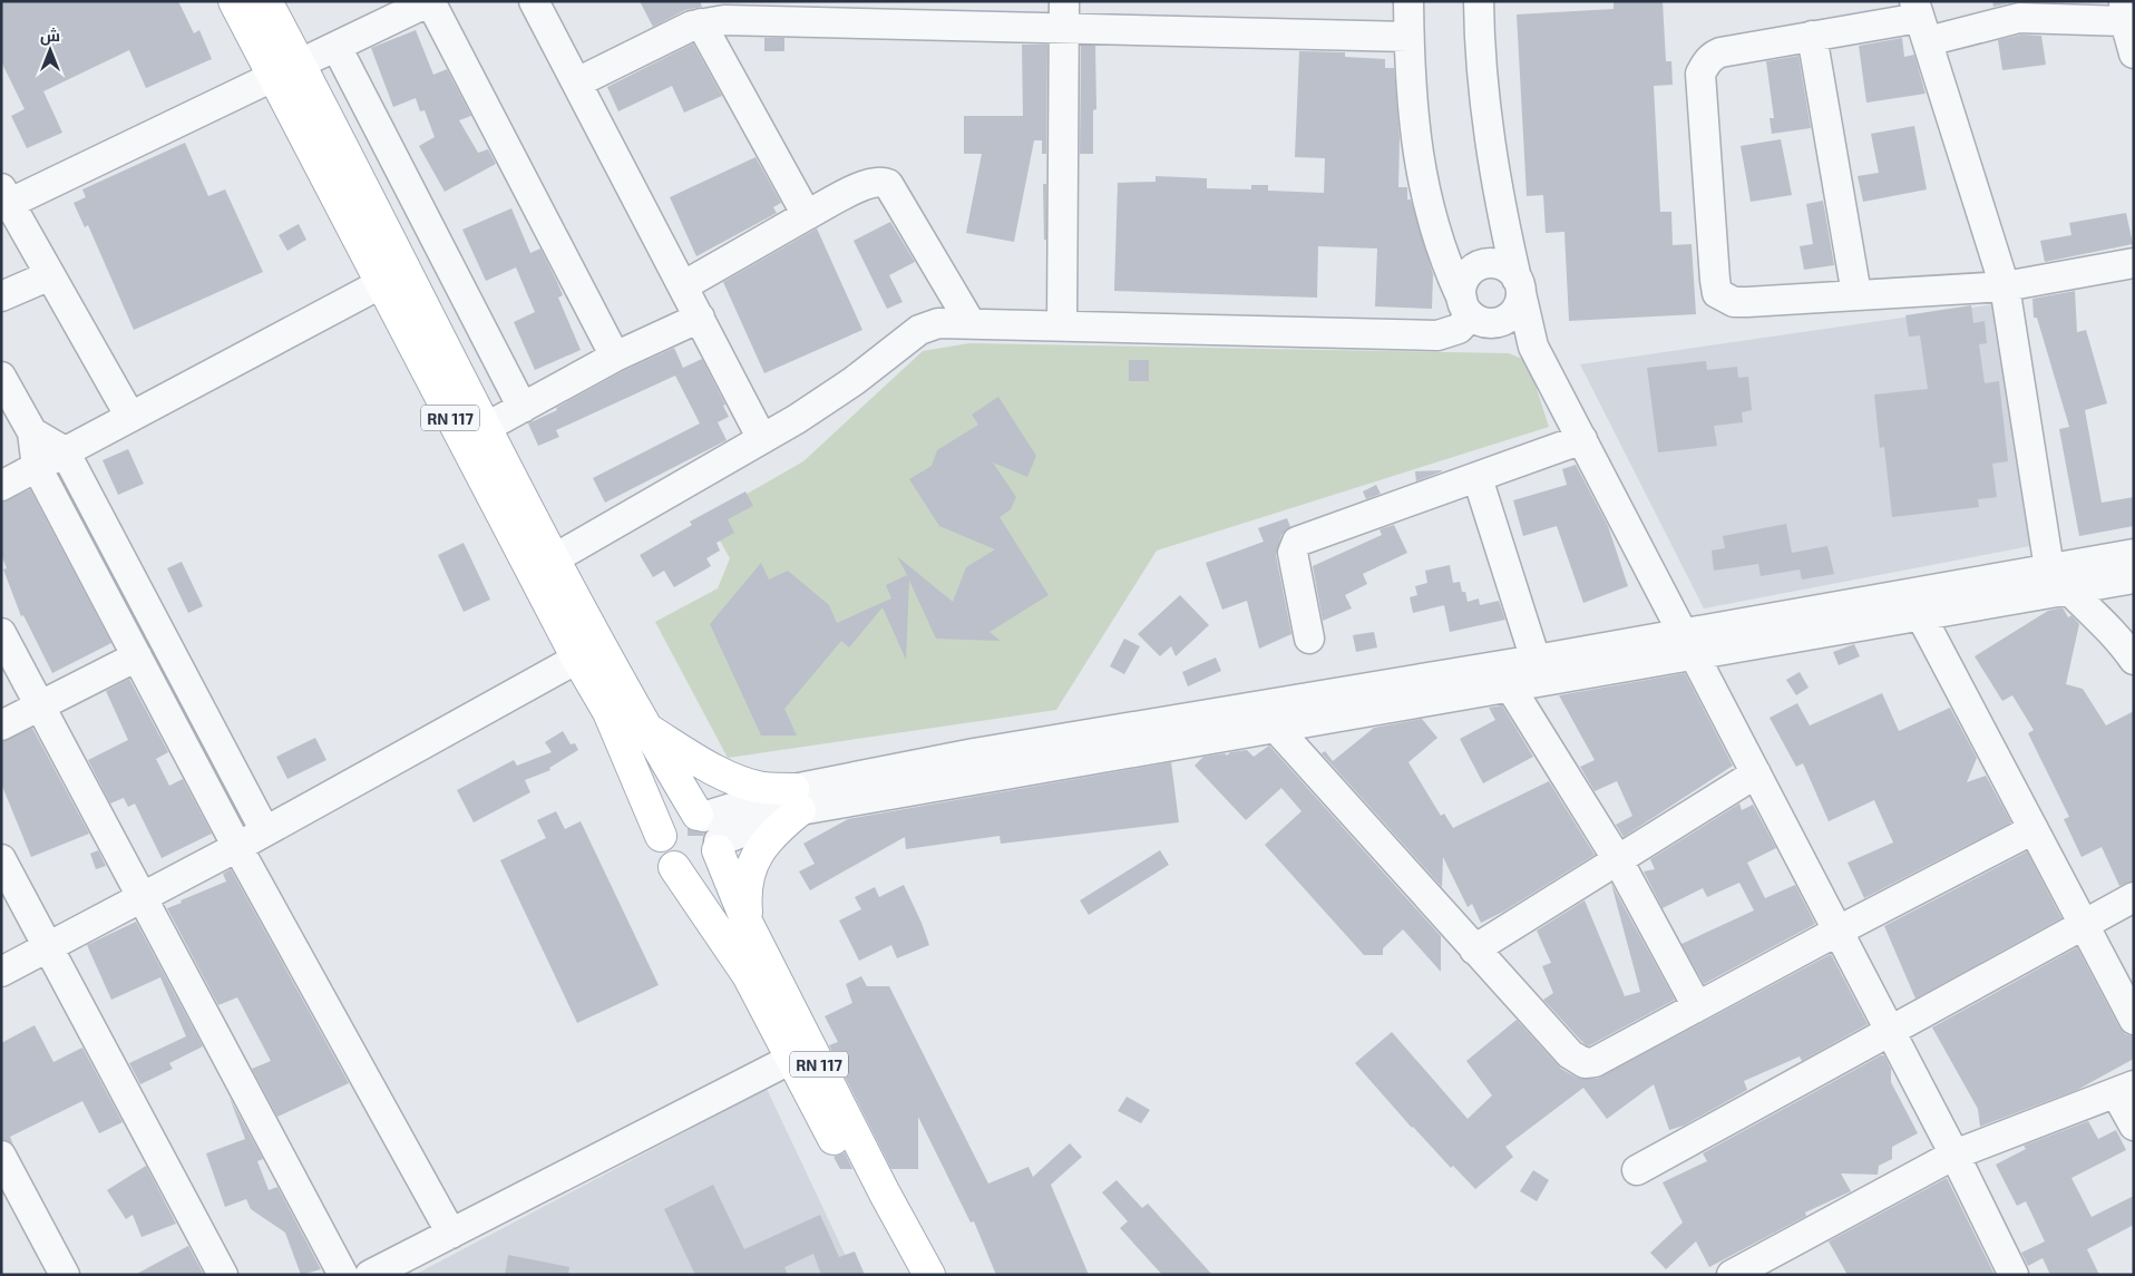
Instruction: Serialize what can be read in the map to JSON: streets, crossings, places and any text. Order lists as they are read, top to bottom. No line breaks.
{"streets":{"main road":["RN 117"]},"north":"top"}
